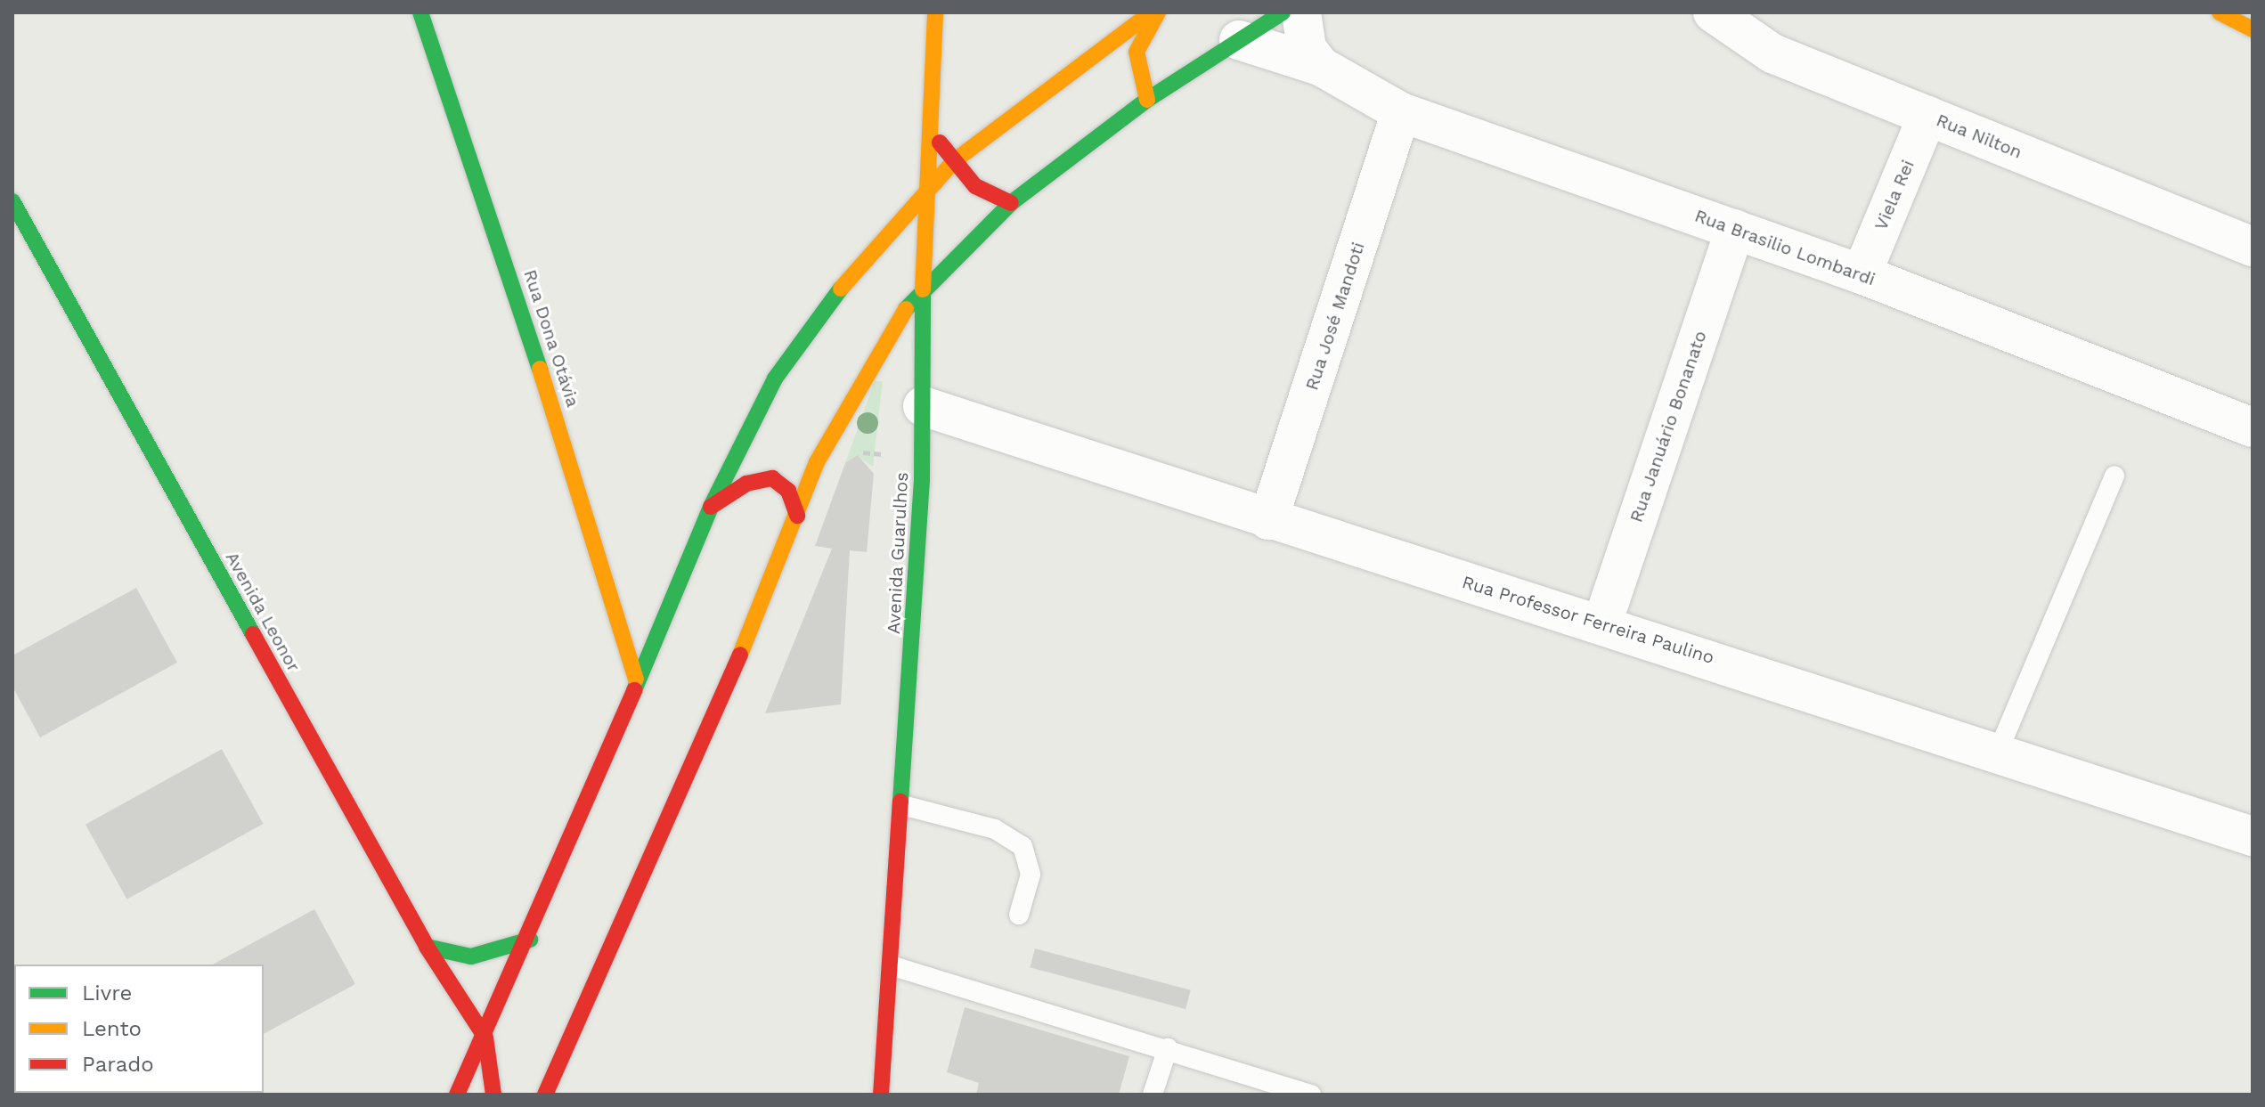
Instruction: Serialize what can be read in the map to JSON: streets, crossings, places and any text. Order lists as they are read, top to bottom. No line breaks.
{"streets":{"main road":["Rua Dona Otávia","Avenida Guarulhos","Avenida Leonor"],"street":["Rua Nilton","Viela Rei","Rua Brasilio Lombardi","Rua José Mandoti","Rua Januário Bonanato","Rua Professor Ferreira Paulino"]},"crossings":[["Rua Nilton","Viela Rei"],["Viela Rei","Rua Brasilio Lombardi"],["Rua Brasilio Lombardi","Rua José Mandoti"],["Rua Brasilio Lombardi","Rua Januário Bonanato"],["Rua José Mandoti","Rua Professor Ferreira Paulino"],["Rua Januário Bonanato","Rua Professor Ferreira Paulino"],["Avenida Guarulhos","Rua Professor Ferreira Paulino"]],"legend":["Livre","Lento","Parado"]}
